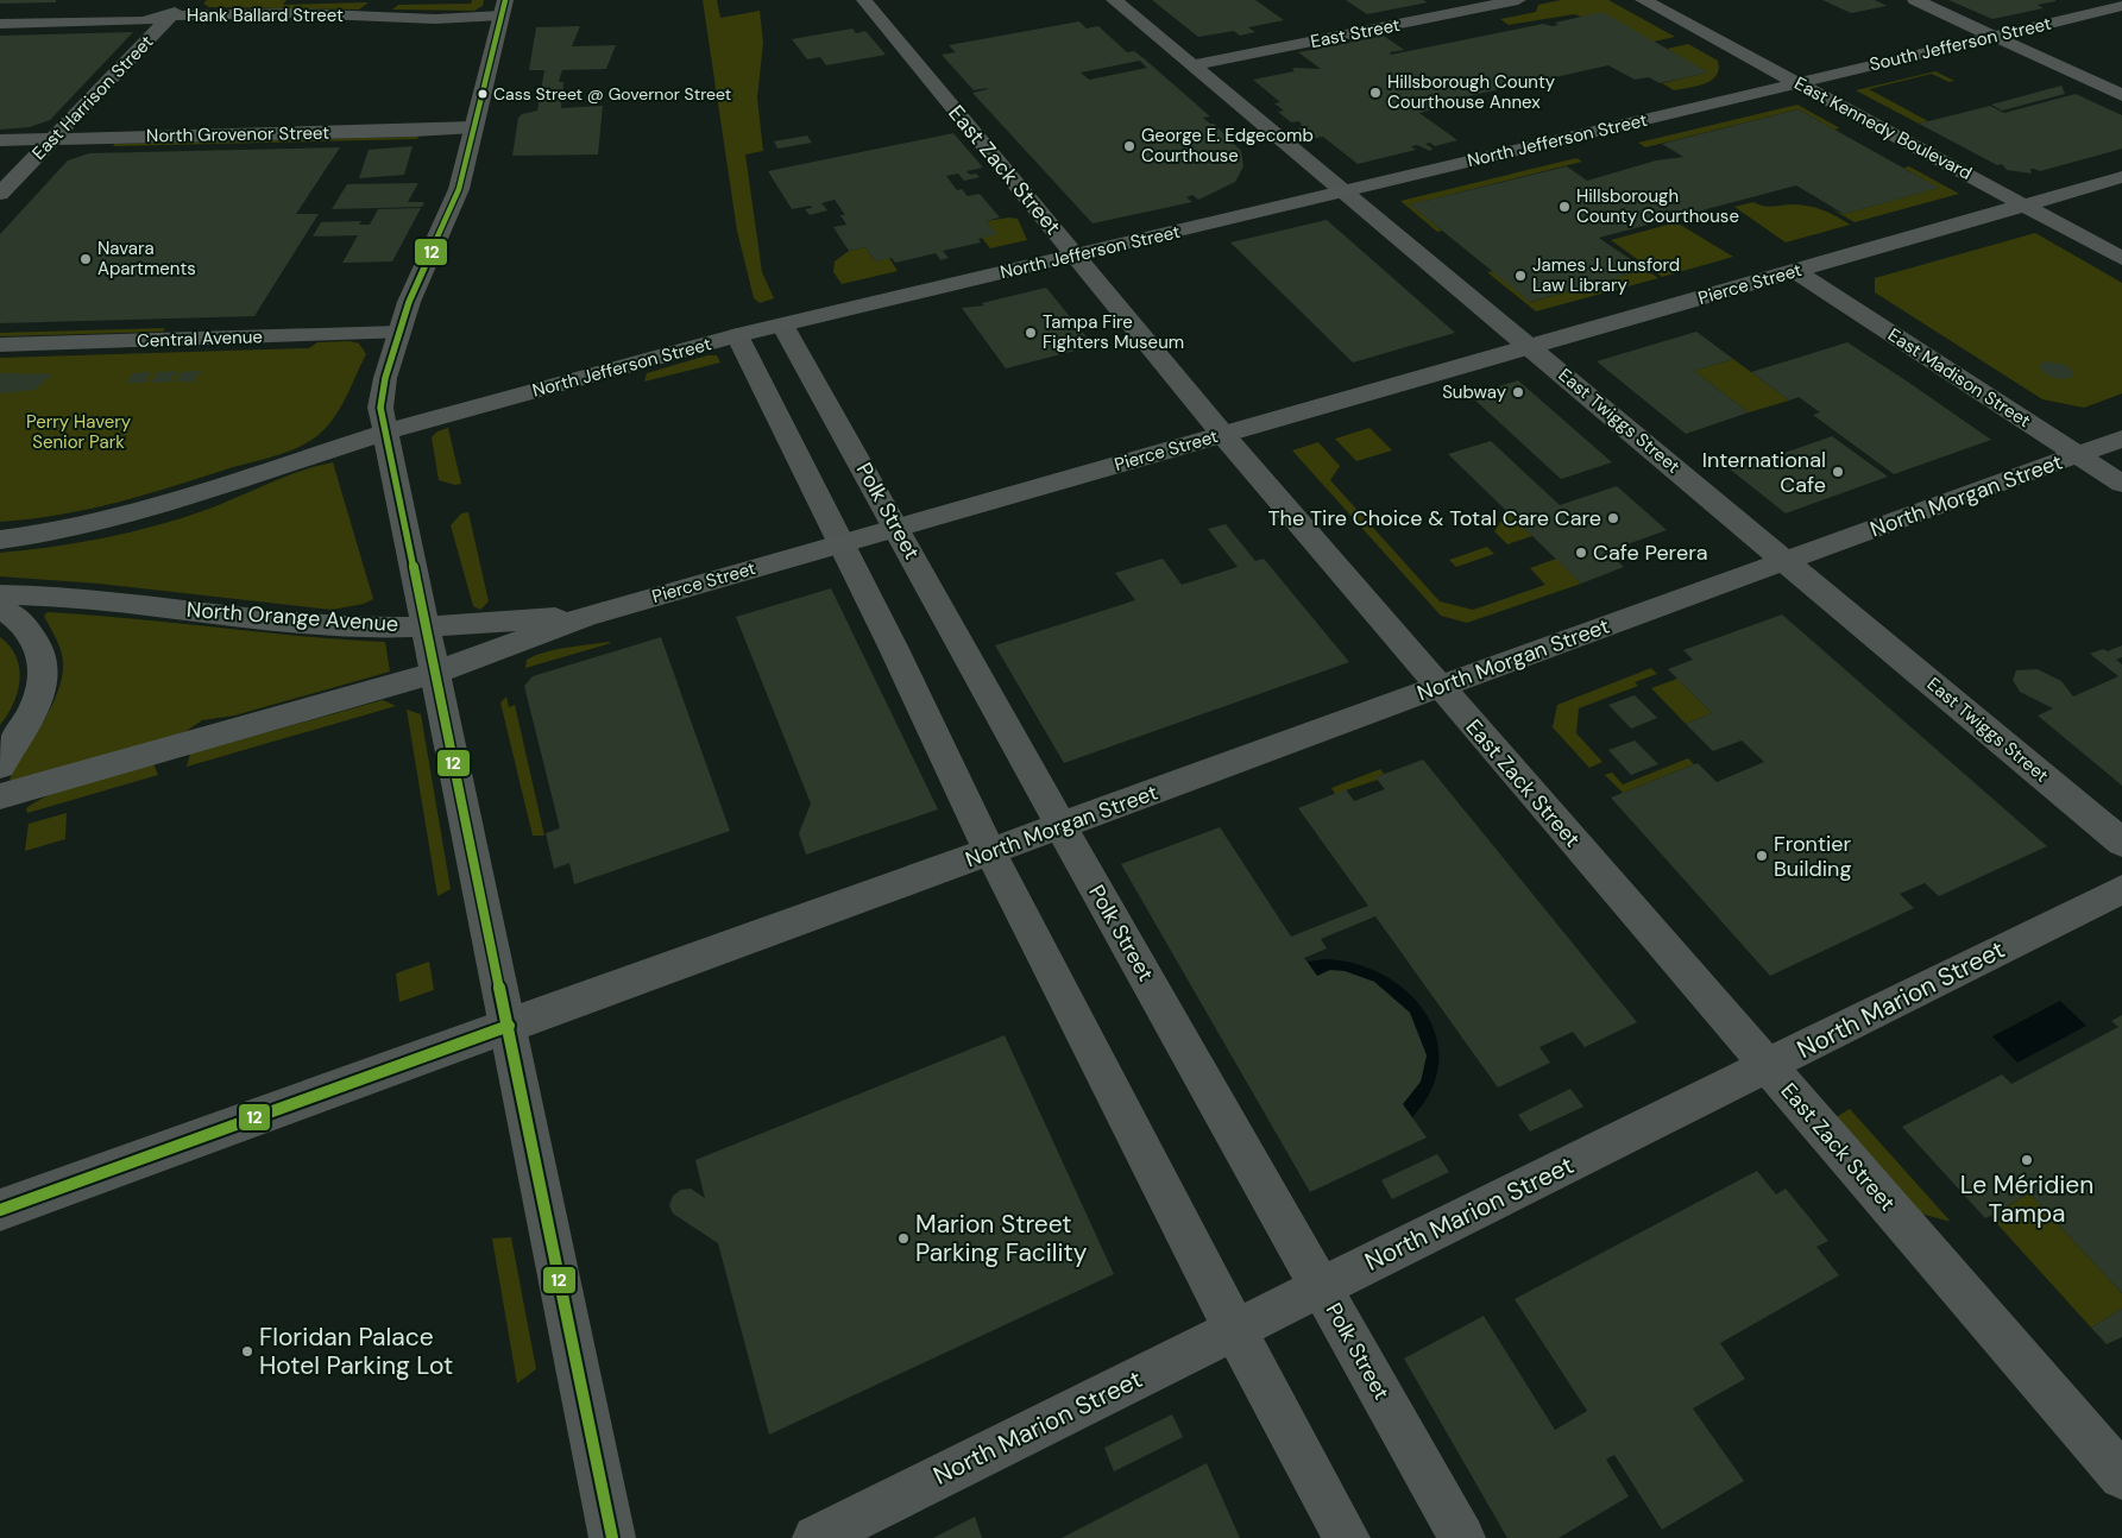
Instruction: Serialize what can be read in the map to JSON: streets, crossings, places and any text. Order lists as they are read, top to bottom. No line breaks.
{"streets":{"main road":["South Jefferson Street","East Kennedy Boulevard","North Jefferson Street","Pierce Street","North Orange Avenue"],"street":["Hank Ballard Street","East Street","East Harrison Street","North Grovenor Street","East Zack Street","Central Avenue","East Madison Street","East Twiggs Street","North Morgan Street","Polk Street","North Marion Street"]},"crossings":[["Hank Ballard Street","East Harrison Street"],["East Street","East Twiggs Street"],["South Jefferson Street","East Kennedy Boulevard"],["South Jefferson Street","North Jefferson Street"],["East Harrison Street","North Grovenor Street"],["East Kennedy Boulevard","North Jefferson Street"],["East Kennedy Boulevard","Pierce Street"],["North Jefferson Street","East Zack Street"],["North Jefferson Street","East Twiggs Street"],["North Jefferson Street","Polk Street"],["East Zack Street","Pierce Street"],["East Zack Street","North Morgan Street"],["East Zack Street","North Marion Street"],["Pierce Street","East Madison Street"],["Pierce Street","East Twiggs Street"],["Pierce Street","Polk Street"],["Pierce Street","North Orange Avenue"],["East Madison Street","North Morgan Street"],["East Twiggs Street","North Morgan Street"],["North Morgan Street","Polk Street"],["Polk Street","North Marion Street"]],"parks":["Perry Havery Senior Park"],"places":["Hillsborough County Courthouse Annex","Cass Street @ Governor Street","George E. Edgecomb Courthouse","Hillsborough County Courthouse","Navara Apartments","James J. Lunsford Law Library","Tampa Fire Fighters Museum","Subway","International Cafe","The Tire Choice & Total Care Care","Cafe Perera","Frontier Building","Le Méridien Tampa","Marion Street Parking Facility","Floridan Palace Hotel Parking Lot"],"lines":["transit line 12"]}
